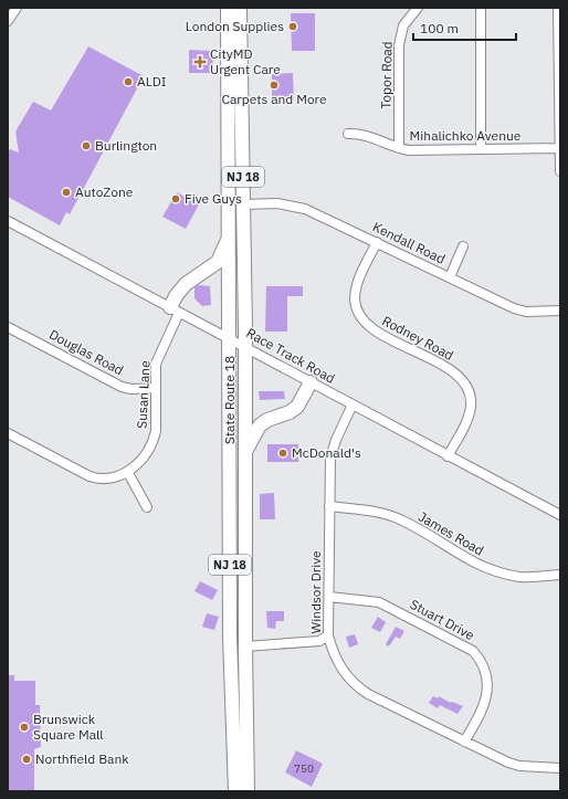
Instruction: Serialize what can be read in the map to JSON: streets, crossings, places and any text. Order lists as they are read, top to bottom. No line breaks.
{"streets":{"highway":["NJ 18","State Route 18"],"street":["Topor Road","Mihalichko Avenue","Kendall Road","Rodney Road","Douglas Road","Race Track Road","Susan Lane","James Road","Windsor Drive","Stuart Drive"]},"crossings":[["Topor Road","Mihalichko Avenue"],["Kendall Road","Rodney Road"],["Kendall Road","State Route 18"],["Rodney Road","Race Track Road"],["Douglas Road","Susan Lane"],["Race Track Road","Susan Lane"],["Race Track Road","State Route 18"],["Race Track Road","Windsor Drive"],["James Road","Windsor Drive"],["Windsor Drive","Stuart Drive"]],"places":{"other":["London Supplies","ALDI","Carpets and More","Burlington","AutoZone","Five Guys","McDonald's","Brunswick Square Mall","Northfield Bank"],"health":["CityMD Urgent Care"]},"house_numbers":["750"],"scale_bar":"100 m"}
